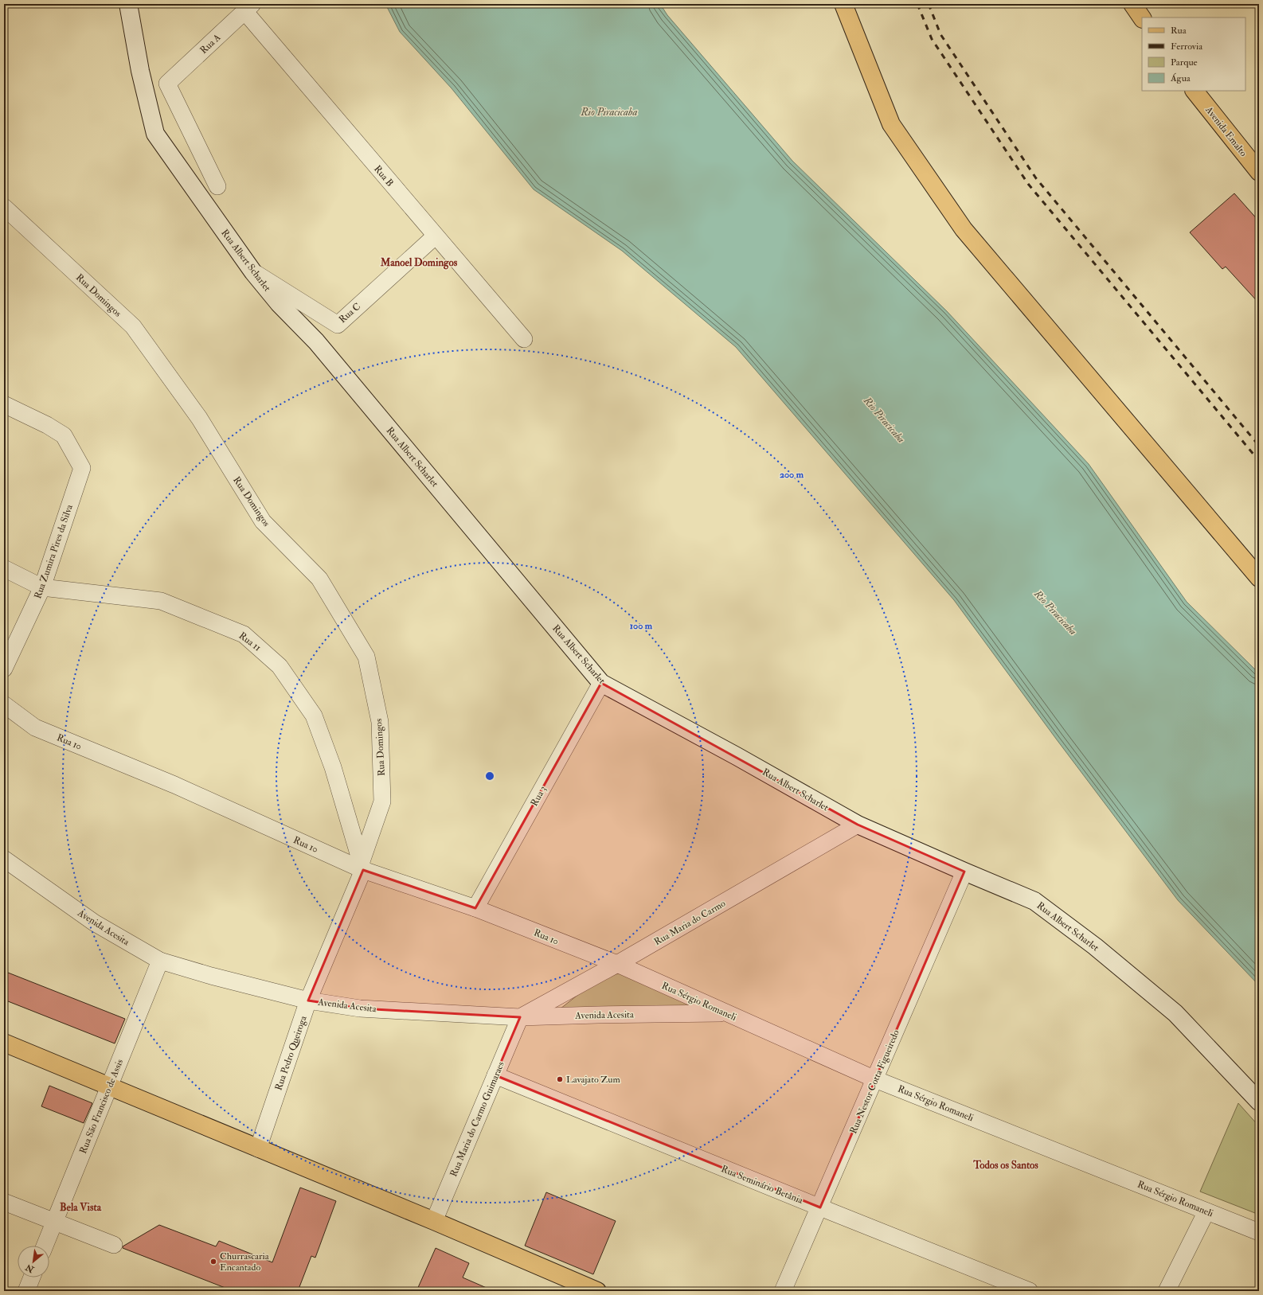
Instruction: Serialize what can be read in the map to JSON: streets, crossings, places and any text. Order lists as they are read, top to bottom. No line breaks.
{"streets":{"main road":["Avenida Emalto","Rua Albert Scharlet"],"street":["Rua A","Rua B","Rua Domingos","Rua C","Rua Zumira Pires da Silva","Rua 11","Rua 10","Rua 3","Rua Maria do Carmo","Avenida Acesita","Rua Sérgio Romaneli","Rua Pedro Queiroga","Rua Nestor Cotta Figueiredo","Rua São Francisco de Assis","Rua Maria do Carmo Guimaraes","Rua Seminário Betânia"]},"crossings":[["Rua A","Rua B"],["Rua B","Rua C"],["Rua Albert Scharlet","Rua C"],["Rua Albert Scharlet","Rua 3"],["Rua Albert Scharlet","Rua Maria do Carmo"],["Rua Albert Scharlet","Rua Nestor Cotta Figueiredo"],["Rua Domingos","Rua 11"],["Rua Domingos","Rua 10"],["Rua Domingos","Rua Pedro Queiroga"],["Rua Zumira Pires da Silva","Rua 11"],["Rua 11","Rua 10"],["Rua 11","Rua Pedro Queiroga"],["Rua 10","Rua 3"],["Rua 10","Rua Maria do Carmo"],["Rua 10","Rua Sérgio Romaneli"],["Rua 10","Rua Pedro Queiroga"],["Rua Maria do Carmo","Avenida Acesita"],["Rua Maria do Carmo","Rua Sérgio Romaneli"],["Rua Maria do Carmo","Rua Maria do Carmo Guimaraes"],["Avenida Acesita","Rua Sérgio Romaneli"],["Avenida Acesita","Rua Pedro Queiroga"],["Avenida Acesita","Rua São Francisco de Assis"],["Avenida Acesita","Rua Maria do Carmo Guimaraes"],["Rua Sérgio Romaneli","Rua Nestor Cotta Figueiredo"],["Rua Nestor Cotta Figueiredo","Rua Seminário Betânia"],["Rua Maria do Carmo Guimaraes","Rua Seminário Betânia"]],"districts":["Manoel Domingos","Todos os Santos","Bela Vista"],"water":["Rio Piracicaba"],"places":["Lavajato Zum","Churrascaria Encantado"],"legend":["Rua","Ferrovia","Parque","Água"],"north":"bottom left","rings":["200 m","100 m"]}
